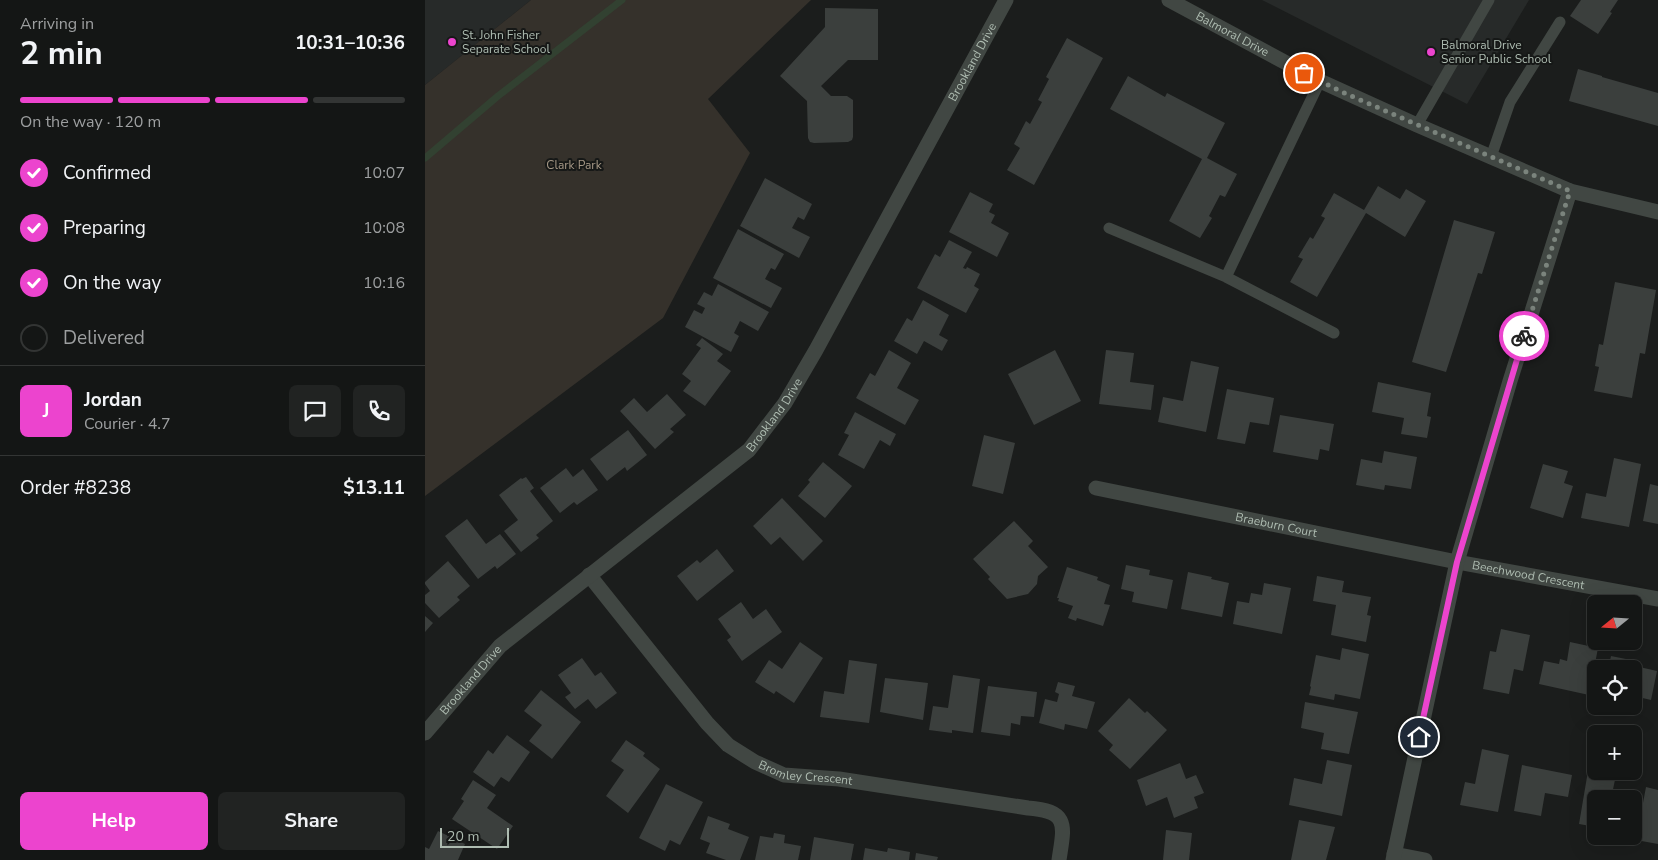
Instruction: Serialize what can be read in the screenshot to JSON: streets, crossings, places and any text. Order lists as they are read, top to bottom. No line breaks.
{"streets":{"street":["Balmoral Drive","Brookland Drive","Braeburn Court","Beechwood Crescent","Bromley Crescent"]},"crossings":[["Brookland Drive","Bromley Crescent"],["Braeburn Court","Beechwood Crescent"]],"parks":["Clark Park"],"places":["St. John Fisher Separate School","Balmoral Drive Senior Public School"],"scale_bar":"20 m","north":"left","page":{"heading":["2 min","Arriving in","10:31–10:36"],"panel":["Jordan","Courier · 4.7","Order #8238","$13.11"],"bar":"On the way · 120 m","list":[["Confirmed","10:07"],["Preparing","10:08"],["On the way","10:16"],"Delivered"],"round":"J","map_buttons":["+","−"],"buttons":["Help","Share"],"scale":"20 m"}}
